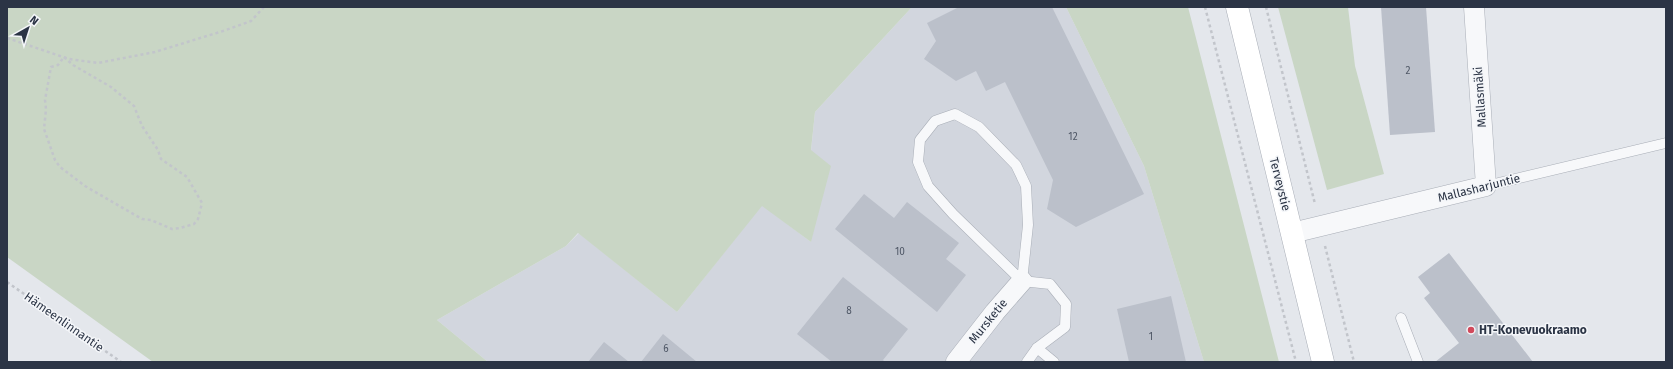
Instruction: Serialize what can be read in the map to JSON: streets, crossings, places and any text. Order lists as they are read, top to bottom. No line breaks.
{"streets":{"main road":["Terveystie"],"street":["Mallasmäki","Mallasharjuntie","Mursketie"],"path":["Hämeenlinnantie"]},"crossings":[["Mallasmäki","Mallasharjuntie"],["Terveystie","Mallasharjuntie"]],"places":["HT-Konevuokraamo"],"house_numbers":["2","12","10","8","1","6"],"north":"top right"}
